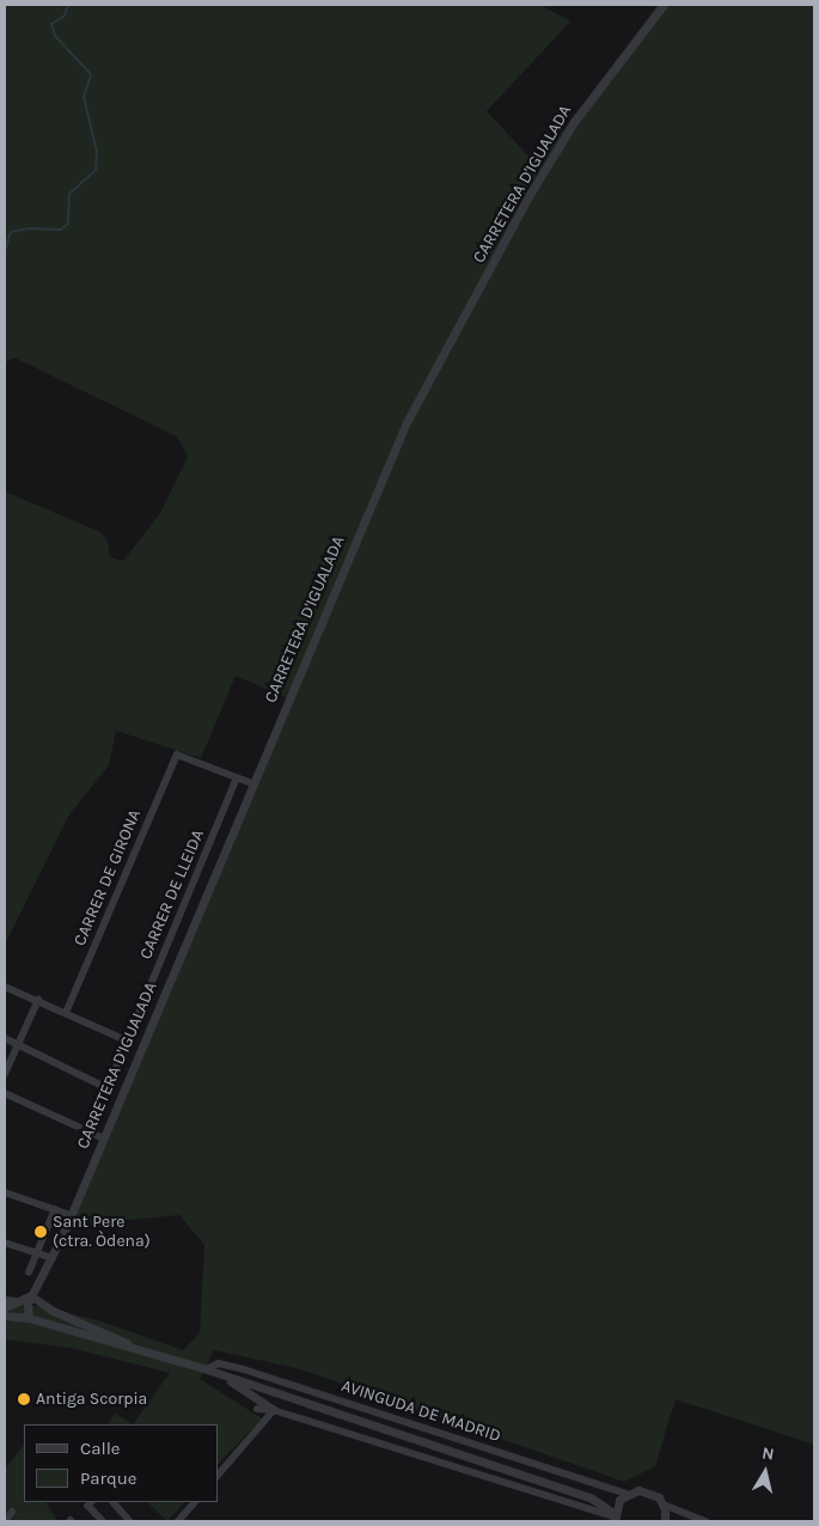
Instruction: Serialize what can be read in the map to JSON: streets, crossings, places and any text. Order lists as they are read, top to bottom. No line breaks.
{"streets":{"street":["CARRETERA D'IGUALADA","CARRER DE GIRONA","CARRER DE LLEIDA","AVINGUDA DE MADRID"]},"crossings":[["CARRETERA D'IGUALADA","AVINGUDA DE MADRID"],["CARRER DE GIRONA","CARRER DE LLEIDA"]],"places":["Sant Pere (ctra. Òdena)","Antiga Scorpia"],"legend":["Calle","Parque"],"north":"top"}
